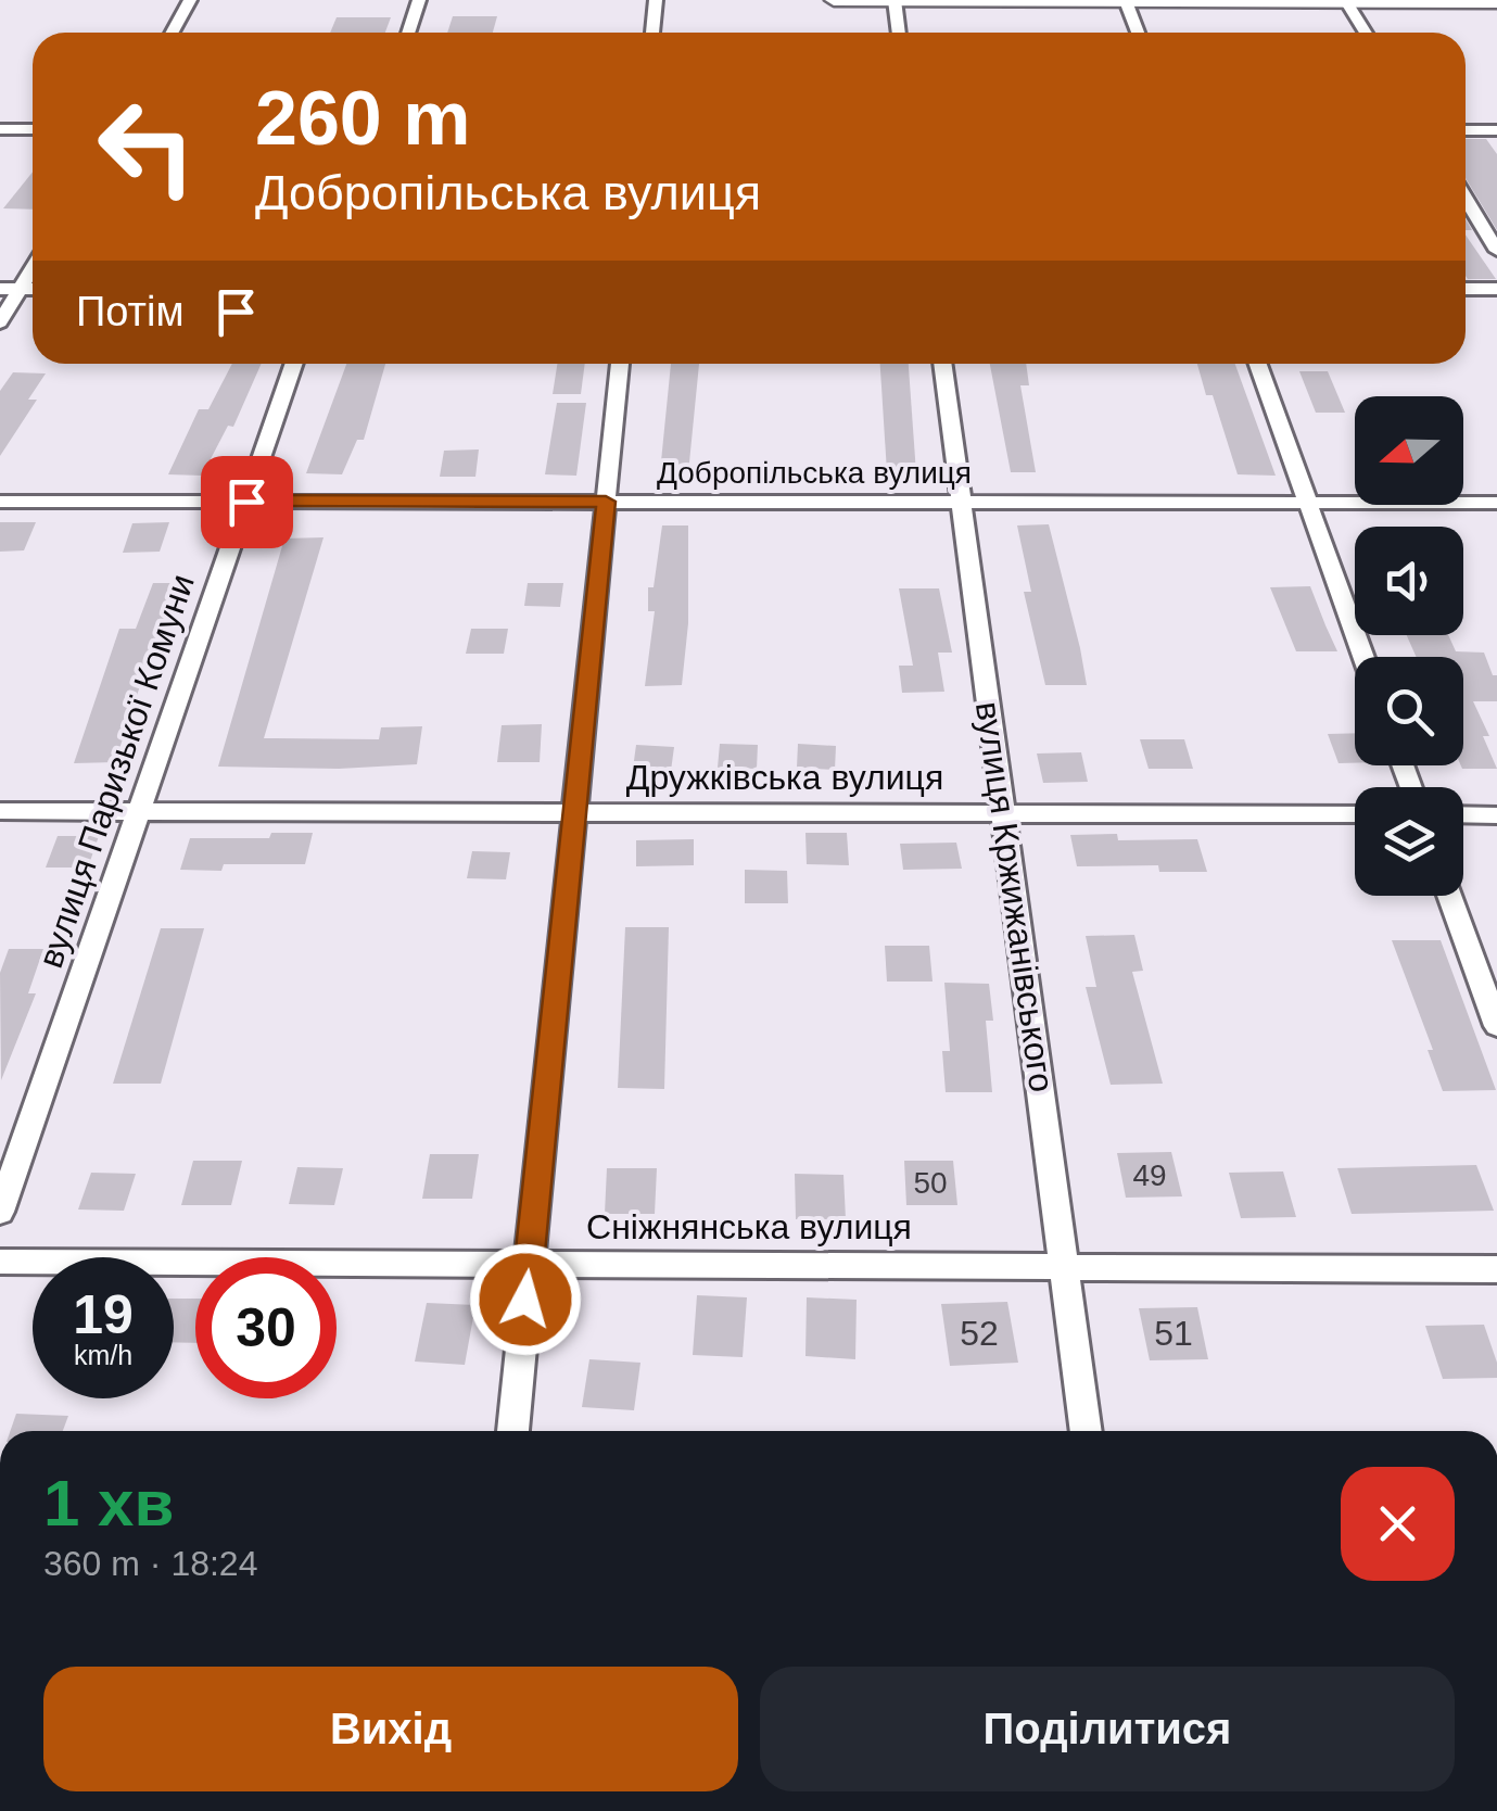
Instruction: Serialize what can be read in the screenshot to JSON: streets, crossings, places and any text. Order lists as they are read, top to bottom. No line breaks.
{"streets":{"street":["Добропільська вулиця","вулиця Паризької Комуни","Дружківська вулиця","вулиця Кржижанівського","Сніжнянська вулиця"]},"crossings":[["Добропільська вулиця","вулиця Паризької Комуни"],["Добропільська вулиця","вулиця Кржижанівського"],["вулиця Паризької Комуни","Дружківська вулиця"],["Дружківська вулиця","вулиця Кржижанівського"],["вулиця Кржижанівського","Сніжнянська вулиця"]],"house_numbers":["49","50","52","51"],"north":"left","page":{"turn":["260 m","Добропільська вулиця"],"then":"Потім","speed":"19 km/h","limit":"30","heading":["1 хв","360 m · 18:24"],"buttons":["Вихід","Поділитися"]}}
